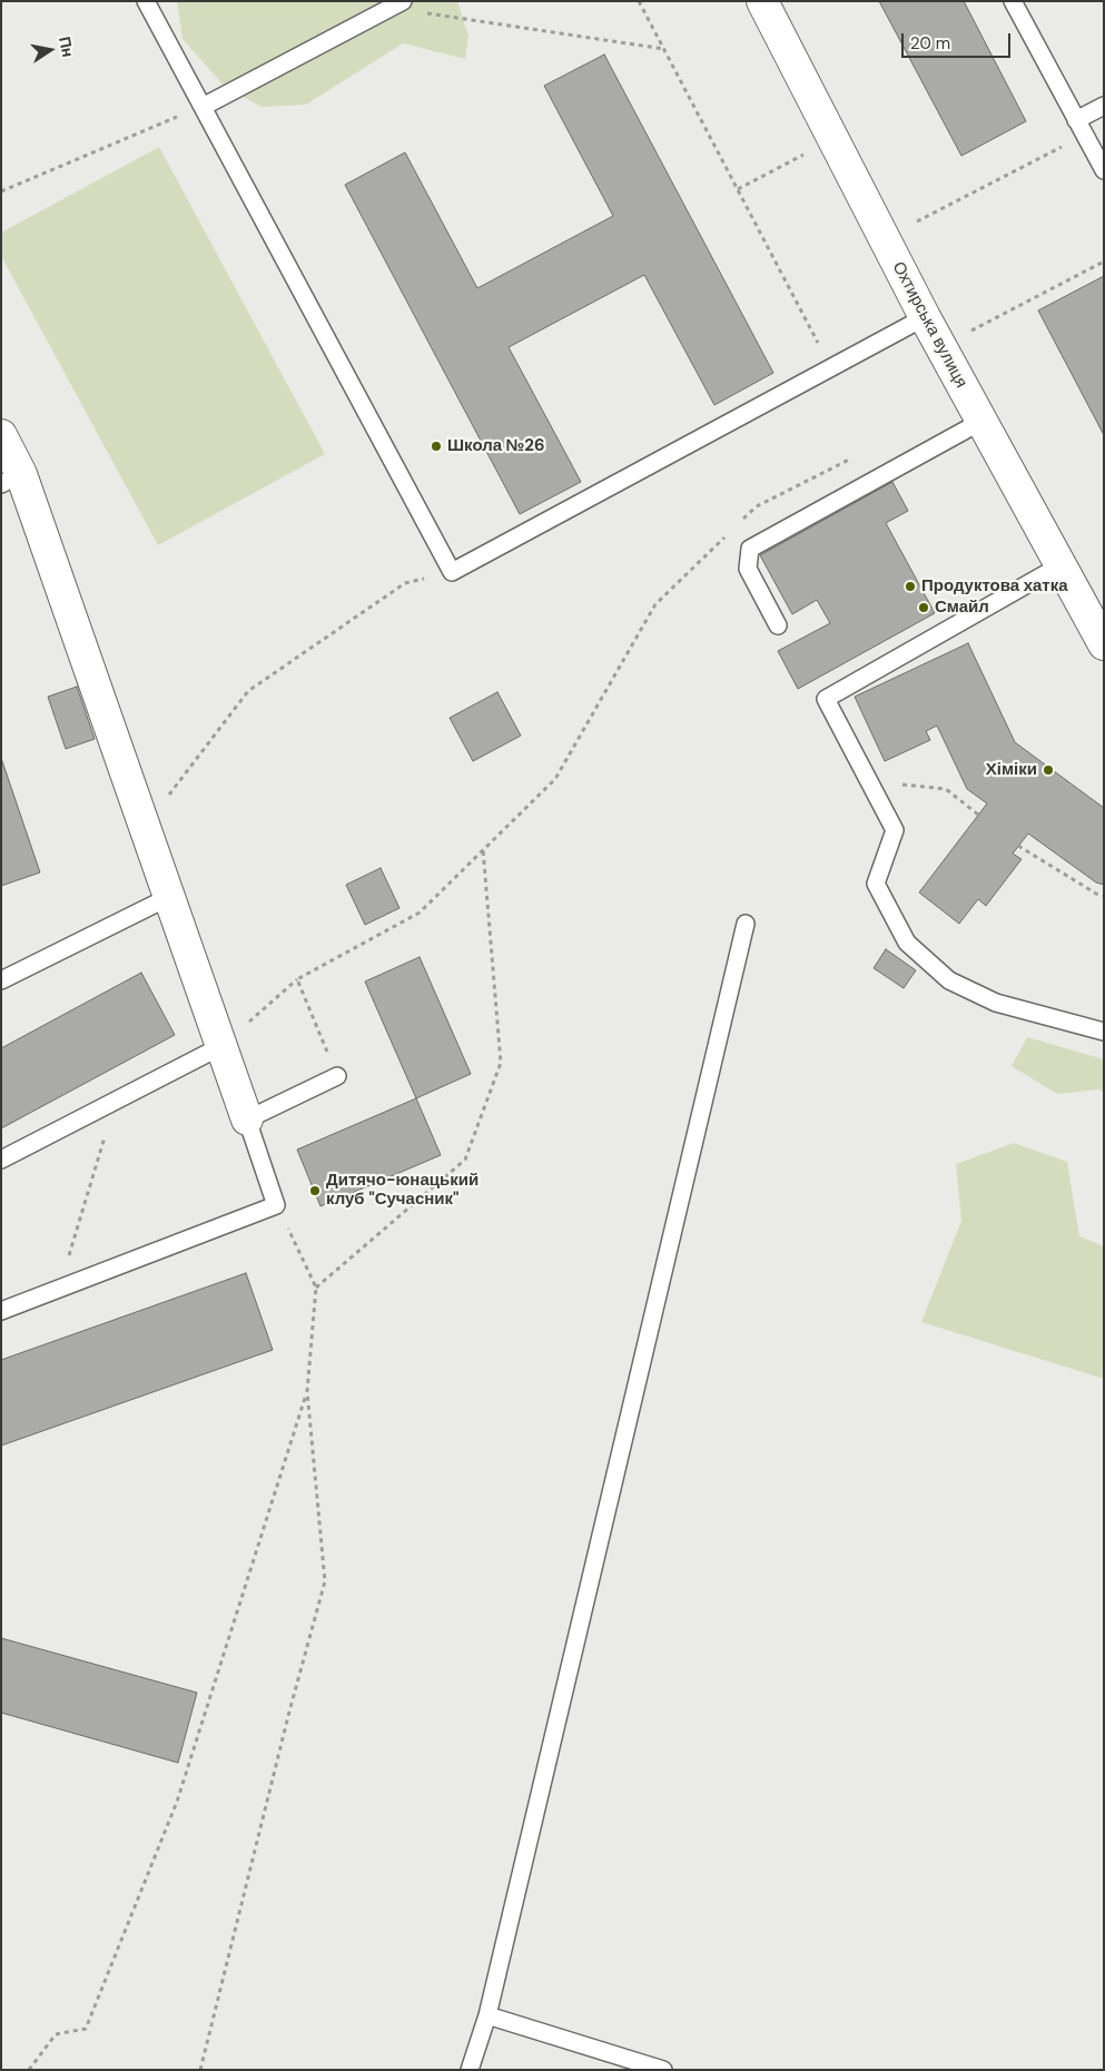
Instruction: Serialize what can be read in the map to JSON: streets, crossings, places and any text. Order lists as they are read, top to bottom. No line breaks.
{"streets":{"main road":["Охтирська вулиця"]},"places":["Школа №26","Продуктова хатка","Смайл","Хіміки","Дитячо-юнацький клуб \"Сучасник\""],"scale_bar":"20 m","north":"right"}
